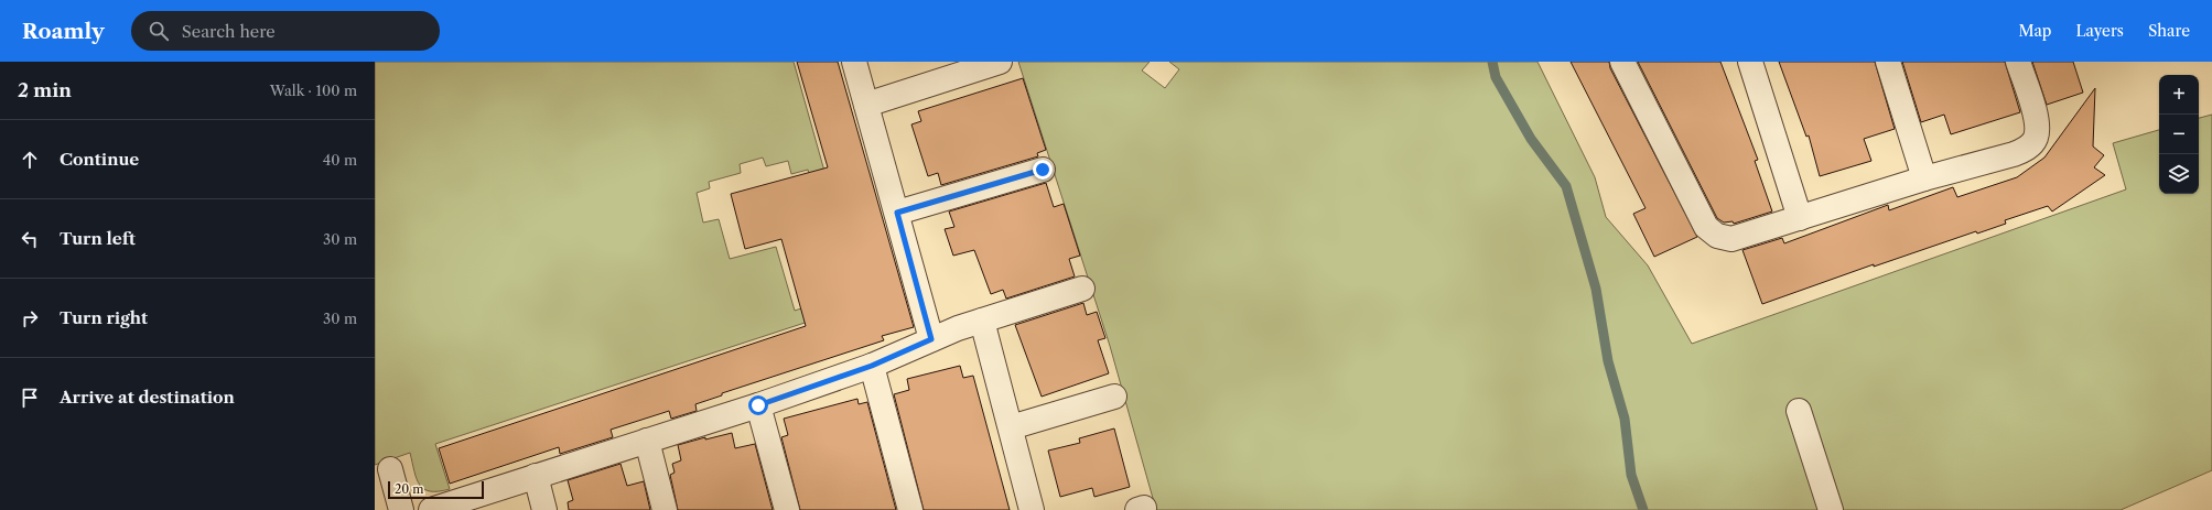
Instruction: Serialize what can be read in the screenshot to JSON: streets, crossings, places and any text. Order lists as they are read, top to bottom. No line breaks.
{"scale_bar":"20 m","page":{"header":"Roamly","search":"Search here","nav":["Map","Layers","Share"],"heading":["2 min","Walk · 100 m"],"map_buttons":["+","−"],"list":[["Continue","40 m"],["Turn left","30 m"],["Turn right","30 m"],"Arrive at destination"],"scale":"20 m"}}
